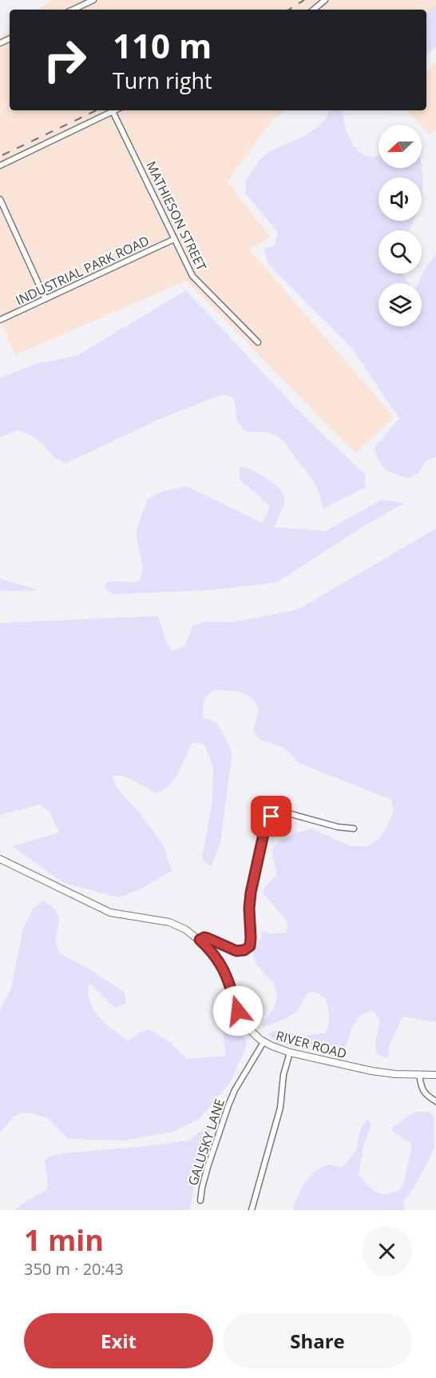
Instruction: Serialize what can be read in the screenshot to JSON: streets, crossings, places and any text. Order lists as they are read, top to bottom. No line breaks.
{"streets":{"street":["MATHIESON STREET","INDUSTRIAL PARK ROAD","RIVER ROAD","GALUSKY LANE"]},"crossings":[["MATHIESON STREET","INDUSTRIAL PARK ROAD"],["RIVER ROAD","GALUSKY LANE"]],"north":"left","page":{"turn":["110 m","Turn right"],"heading":["1 min","350 m · 20:43"],"buttons":["Exit","Share"]}}
